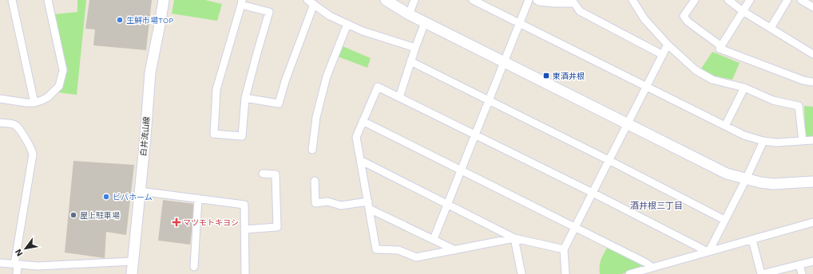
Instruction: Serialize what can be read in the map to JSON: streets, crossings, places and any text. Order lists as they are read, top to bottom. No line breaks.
{"streets":{"street":["白井流山線"]},"districts":["酒井根三丁目"],"places":{"other":["生鮮市場TOP","ビバホーム","屋上駐車場"],"transit":["東酒井根"],"health":["マツモトキヨシ"]},"north":"bottom left"}
